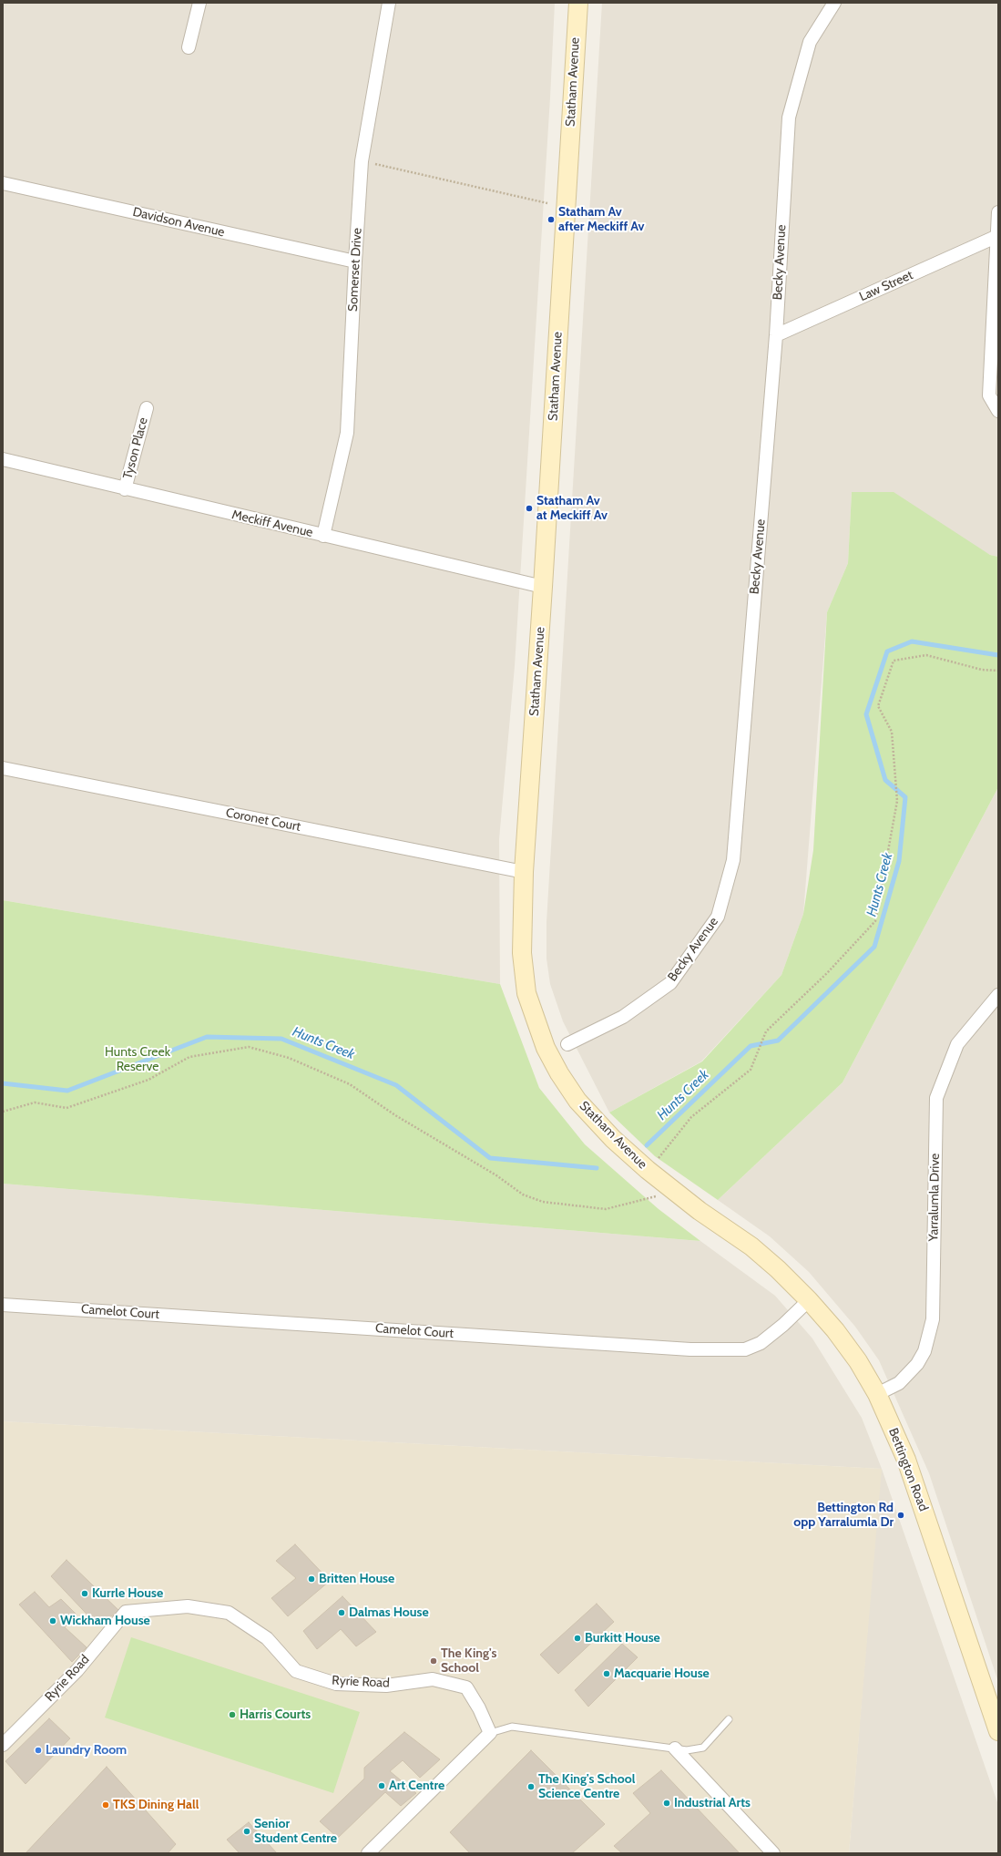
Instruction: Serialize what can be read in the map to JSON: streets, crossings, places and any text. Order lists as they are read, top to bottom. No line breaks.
{"streets":{"main road":["Statham Avenue","Bettington Road"],"street":["Davidson Avenue","Becky Avenue","Somerset Drive","Law Street","Tyson Place","Meckiff Avenue","Coronet Court","Yarralumla Drive","Camelot Court","Ryrie Road"]},"crossings":[["Statham Avenue","Meckiff Avenue"],["Statham Avenue","Coronet Court"],["Statham Avenue","Bettington Road"],["Davidson Avenue","Somerset Drive"],["Becky Avenue","Law Street"],["Somerset Drive","Meckiff Avenue"],["Tyson Place","Meckiff Avenue"],["Yarralumla Drive","Bettington Road"],["Camelot Court","Bettington Road"]],"water":["Hunts Creek"],"parks":["Hunts Creek Reserve"],"places":["Statham Av after Meckiff Av","Statham Av at Meckiff Av","Bettington Rd opp Yarralumla Dr","Britten House","Kurrle House","Dalmas House","Wickham House","Burkitt House","The King's School","Macquarie House","Harris Courts","Laundry Room","Art Centre","The King's School Science Centre","Industrial Arts","TKS Dining Hall","Senior Student Centre"]}
